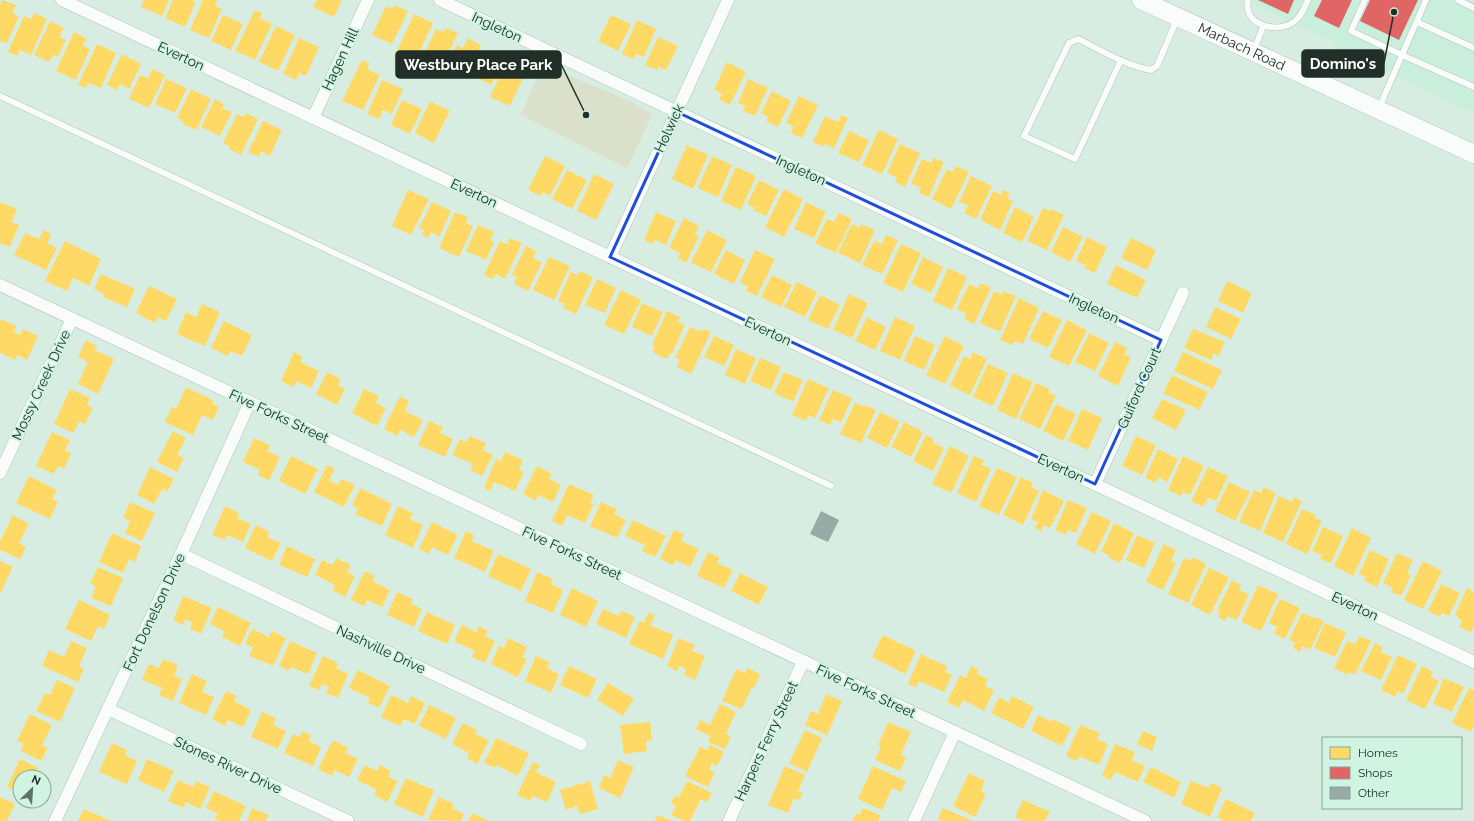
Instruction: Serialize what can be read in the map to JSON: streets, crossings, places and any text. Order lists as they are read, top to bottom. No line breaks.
{"streets":{"main road":["Marbach Road"],"street":["Ingleton","Everton","Hagen Hill","Holwick","Mossy Creek Drive","Guiford Court","Five Forks Street","Fort Donelson Drive","Nashville Drive","Harpers Ferry Street","Stones River Drive"]},"crossings":[["Ingleton","Holwick"],["Ingleton","Guiford Court"],["Everton","Hagen Hill"],["Everton","Holwick"],["Everton","Guiford Court"],["Mossy Creek Drive","Five Forks Street"],["Five Forks Street","Fort Donelson Drive"],["Five Forks Street","Harpers Ferry Street"],["Fort Donelson Drive","Nashville Drive"],["Fort Donelson Drive","Stones River Drive"]],"places":["Domino's","Westbury Place Park"],"legend":["Homes","Shops","Other"],"north":"top right"}
